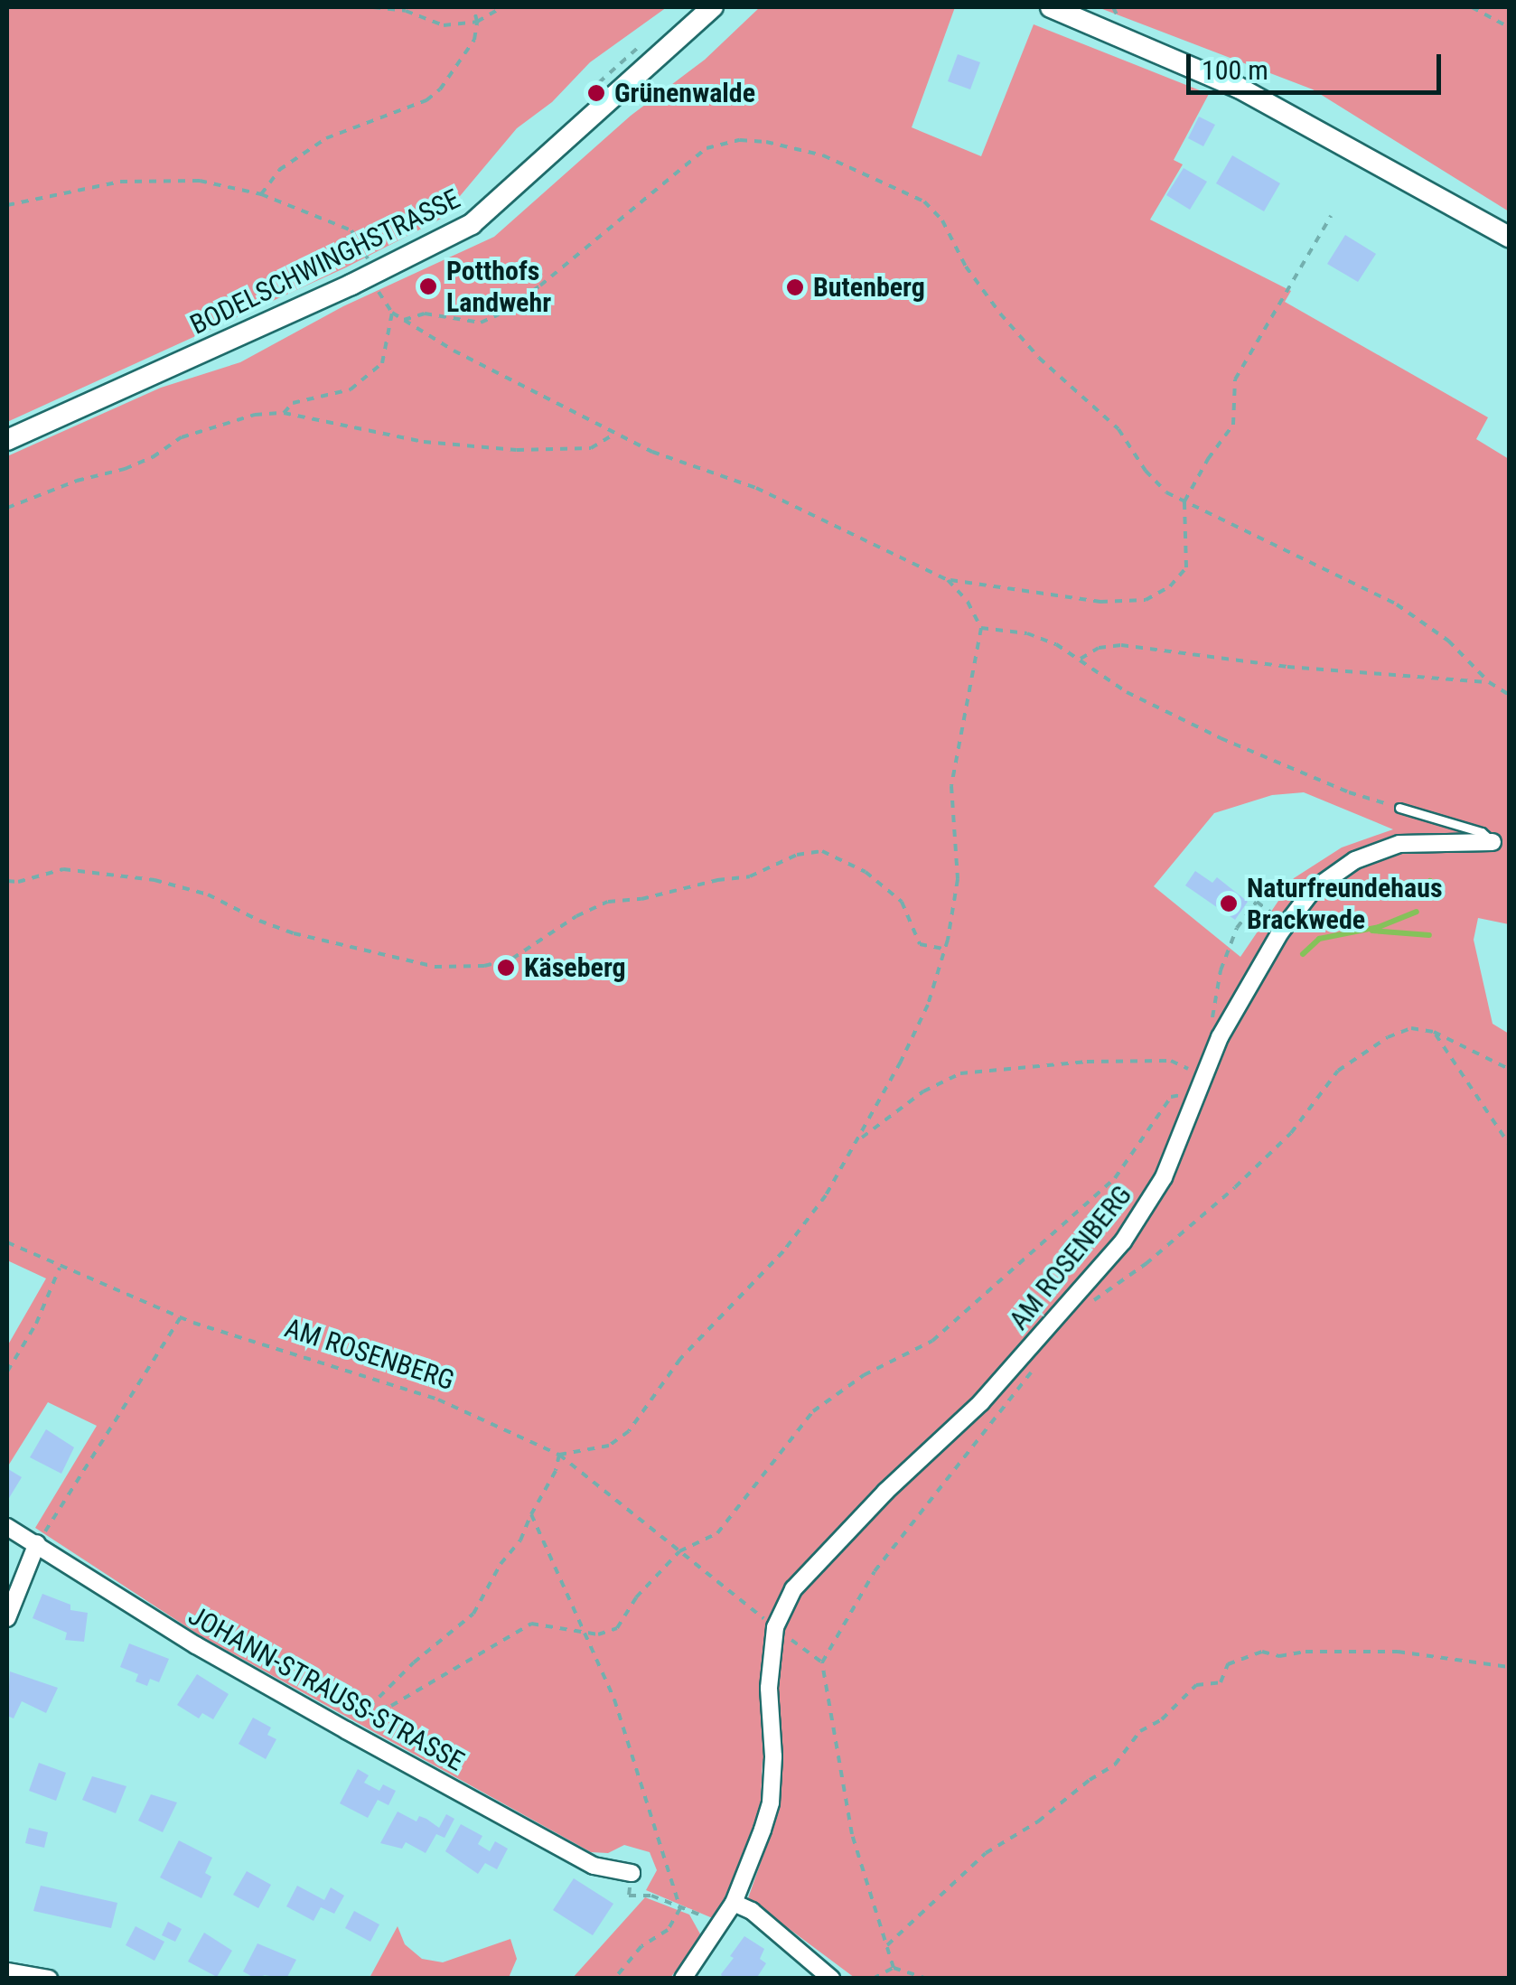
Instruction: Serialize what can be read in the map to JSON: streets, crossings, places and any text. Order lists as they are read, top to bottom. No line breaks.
{"streets":{"street":["BODELSCHWINGHSTRASSE","AM ROSENBERG","JOHANN-STRAUSS-STRASSE"]},"places":["Grünenwalde","Potthofs Landwehr","Butenberg","Naturfreundehaus Brackwede","Käseberg"],"scale_bar":"100 m"}
